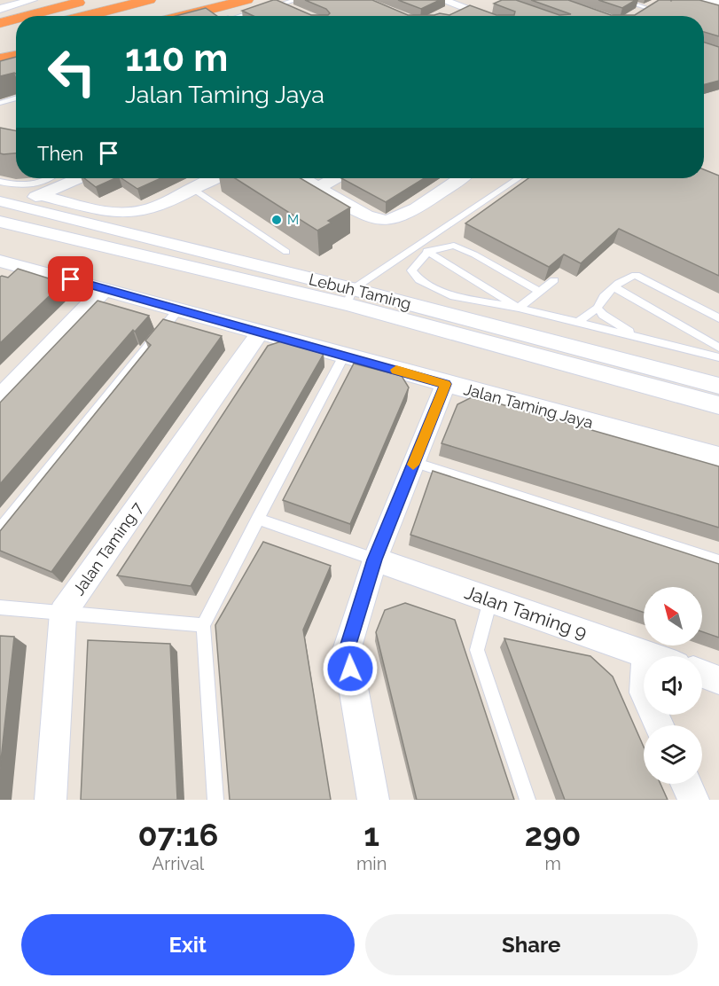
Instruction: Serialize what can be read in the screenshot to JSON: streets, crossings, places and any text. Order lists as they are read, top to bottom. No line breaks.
{"streets":{"street":["Lebuh Taming","Jalan Taming Jaya","Jalan Taming 7","Jalan Taming 9"]},"crossings":[["Jalan Taming Jaya","Jalan Taming 7"]],"places":["M"],"north":"top left","page":{"turn":["110 m","Jalan Taming Jaya"],"then":"Then","eta":["07:16","Arrival","1","min","290","m"],"buttons":["Exit","Share"]}}
